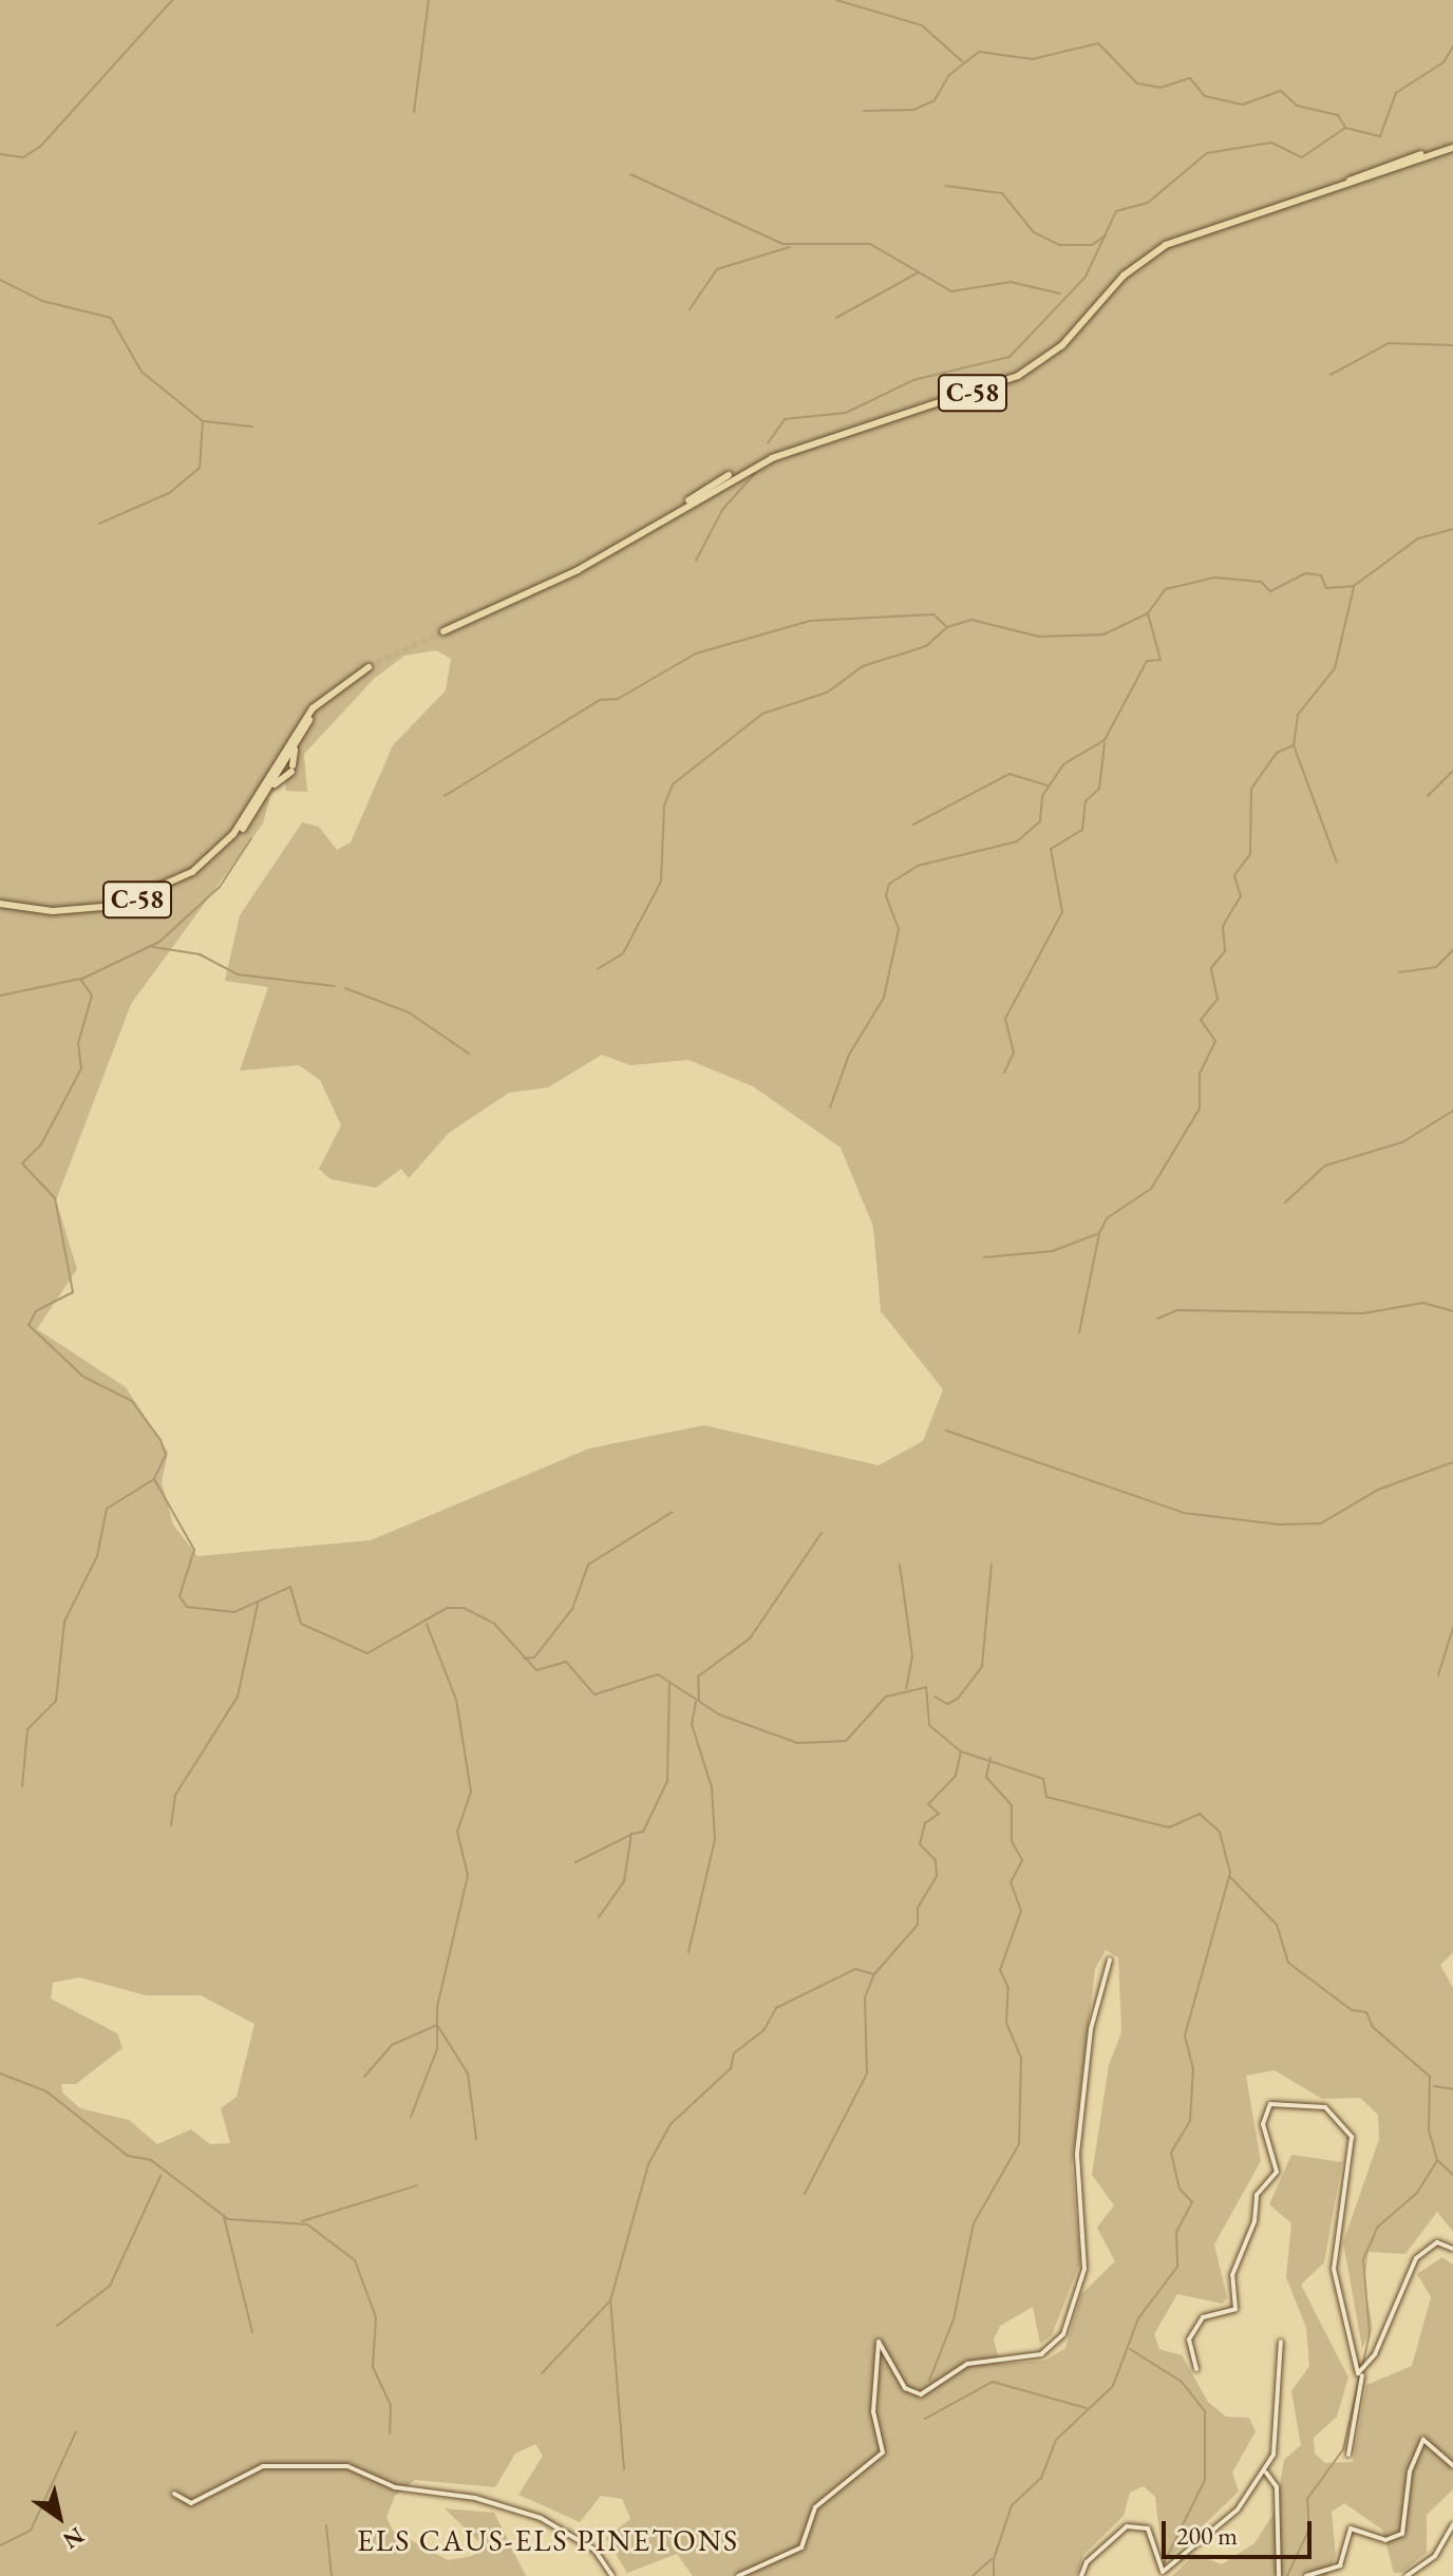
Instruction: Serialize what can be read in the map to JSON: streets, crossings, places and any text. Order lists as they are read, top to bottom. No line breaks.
{"streets":{"main road":["C-58"]},"districts":["ELS CAUS-ELS PINETONS"],"scale_bar":"200 m","north":"bottom right"}
